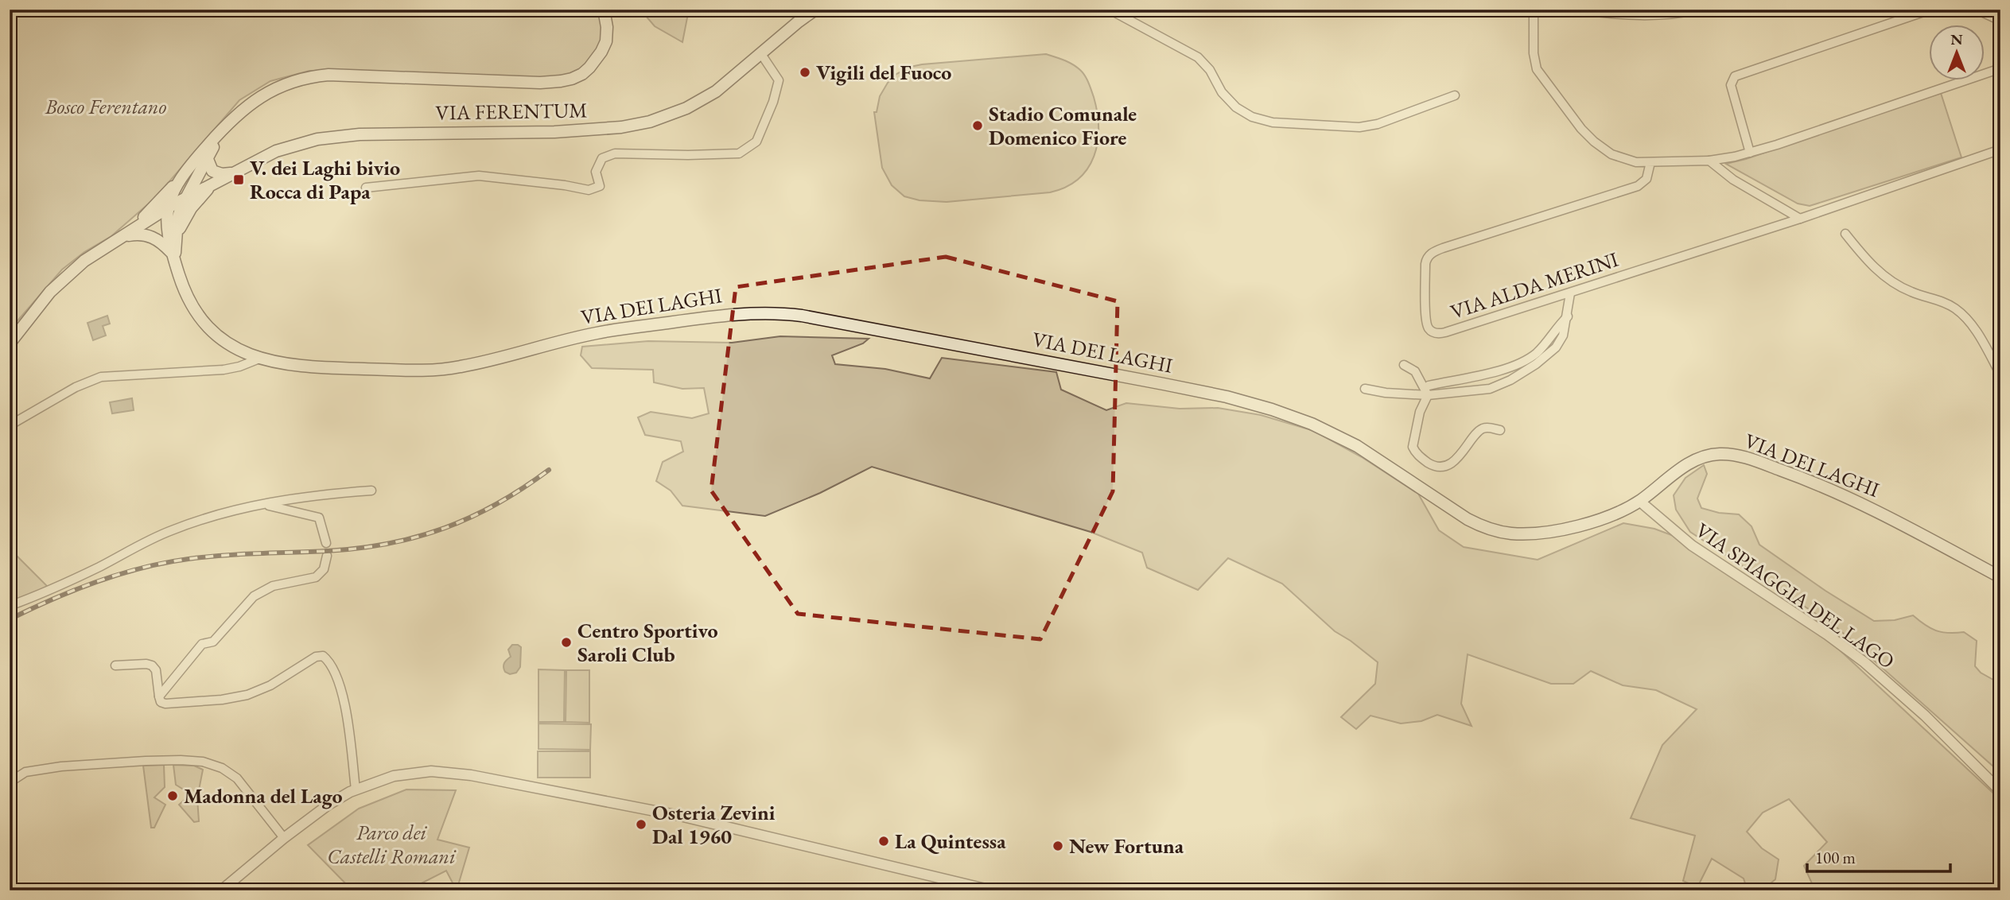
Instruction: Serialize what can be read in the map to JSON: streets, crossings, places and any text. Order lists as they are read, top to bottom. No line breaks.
{"streets":{"main road":["VIA FERENTUM","VIA DEI LAGHI"],"street":["VIA ALDA MERINI","VIA SPIAGGIA DEL LAGO"]},"crossings":[["VIA FERENTUM","VIA DEI LAGHI"],["VIA DEI LAGHI","VIA SPIAGGIA DEL LAGO"]],"parks":["Bosco Ferentano","Parco dei Castelli Romani"],"places":{"other":["Vigili del Fuoco","Stadio Comunale Domenico Fiore","Centro Sportivo Saroli Club","Madonna del Lago","Osteria Zevini Dal 1960","La Quintessa","New Fortuna"],"transit":["V. dei Laghi bivio Rocca di Papa"]},"scale_bar":"100 m","north":"top"}
